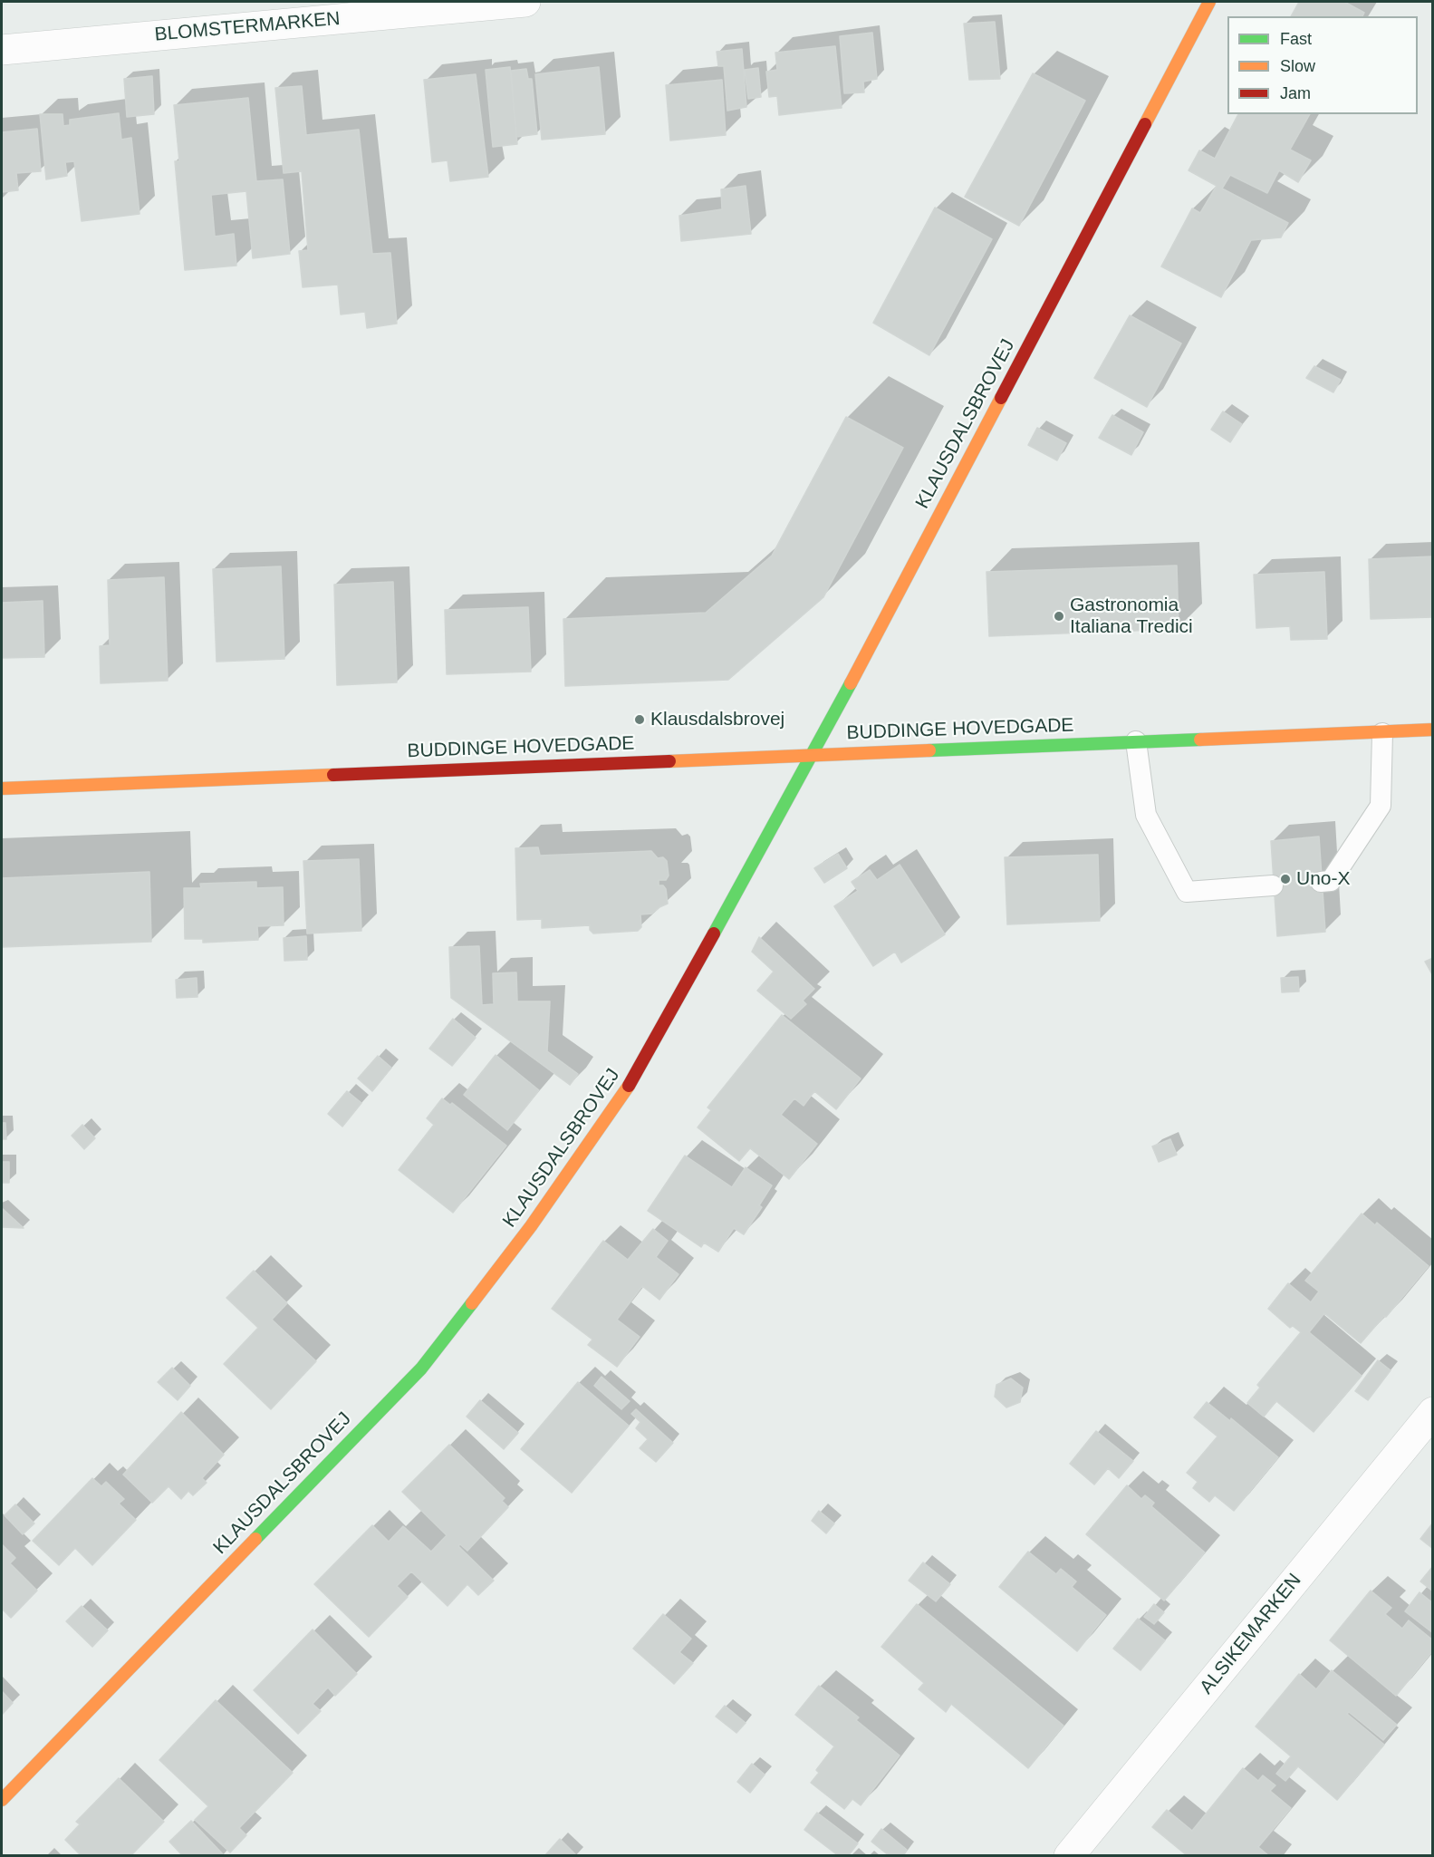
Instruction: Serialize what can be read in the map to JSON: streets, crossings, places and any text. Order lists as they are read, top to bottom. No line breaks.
{"streets":{"street":["BLOMSTERMARKEN","KLAUSDALSBROVEJ","BUDDINGE HOVEDGADE","ALSIKEMARKEN"]},"crossings":[["KLAUSDALSBROVEJ","BUDDINGE HOVEDGADE"]],"places":["Gastronomia Italiana Tredici","Klausdalsbrovej","Uno-X"],"legend":["Fast","Slow","Jam"]}
